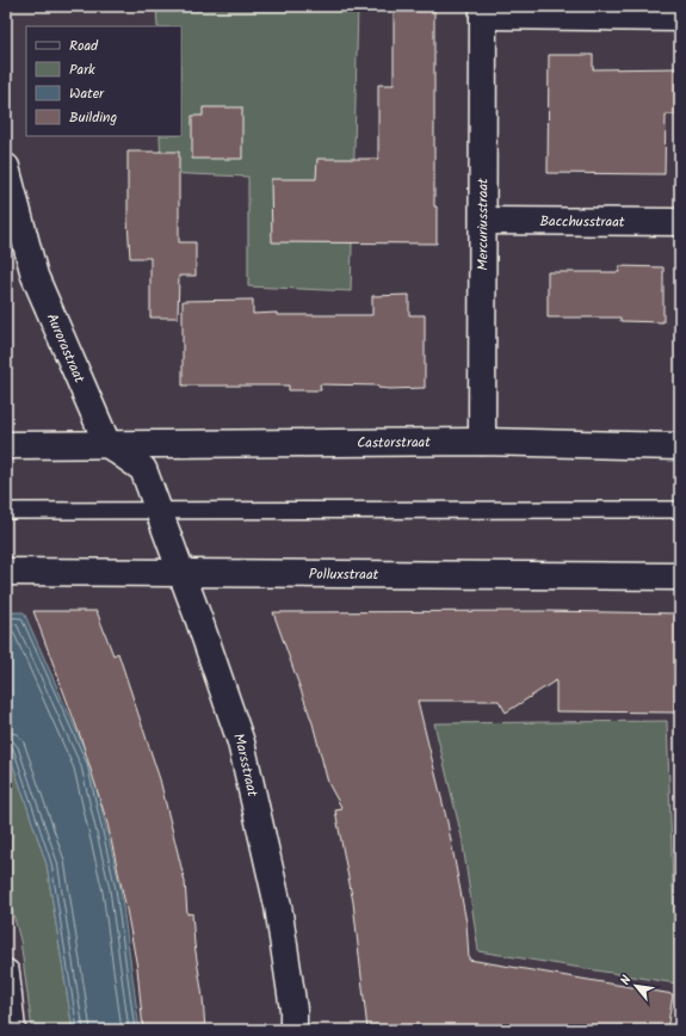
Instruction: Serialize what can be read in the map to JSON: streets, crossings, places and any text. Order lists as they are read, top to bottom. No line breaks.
{"streets":{"street":["Bacchusstraat","Mercuriusstraat","Aurorastraat","Castorstraat","Polluxstraat","Marsstraat"]},"crossings":[["Bacchusstraat","Mercuriusstraat"],["Mercuriusstraat","Castorstraat"],["Aurorastraat","Castorstraat"],["Polluxstraat","Marsstraat"]],"legend":["Road","Park","Water","Building"],"north":"top left"}
